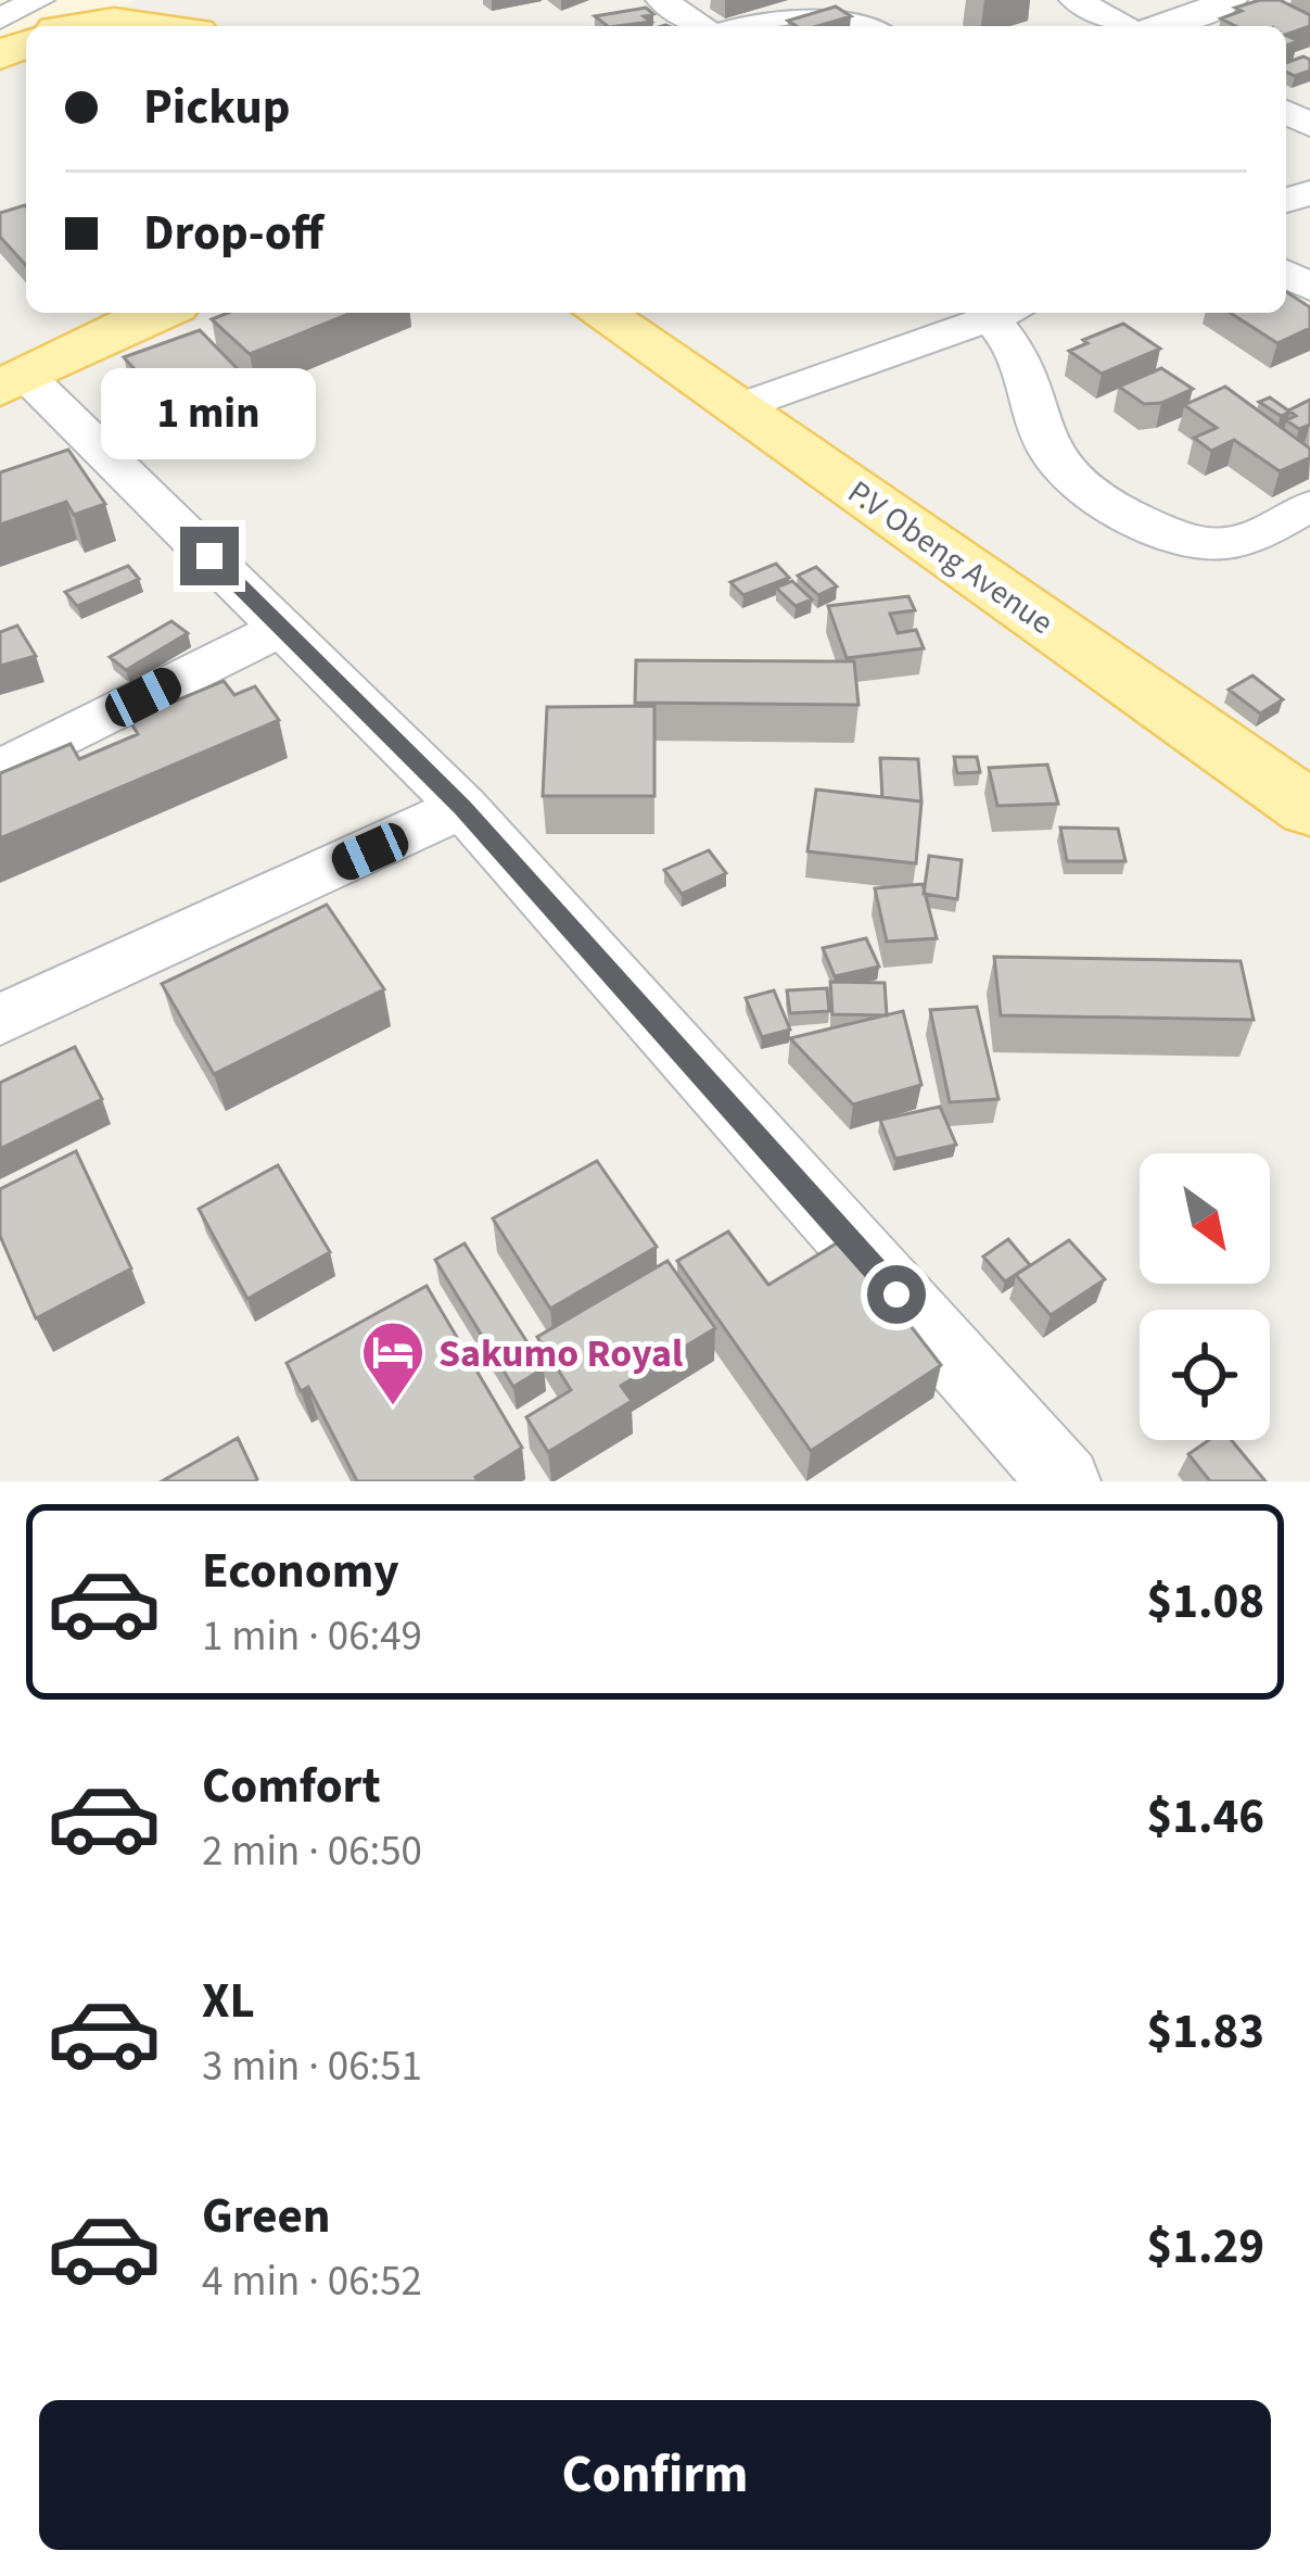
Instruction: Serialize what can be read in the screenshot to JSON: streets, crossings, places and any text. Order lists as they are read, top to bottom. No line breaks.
{"streets":{"main road":["P.V Obeng Avenue"]},"places":{"hotel":["Sakumo Royal"]},"north":"bottom right","page":{"banner":["Pickup","Drop-off"],"bubble":"1 min","list":[{"name":"Economy","note":"1 min · 06:49","value":"$1.08"},{"name":"Comfort","note":"2 min · 06:50","value":"$1.46"},{"name":"XL","note":"3 min · 06:51","value":"$1.83"},{"name":"Green","note":"4 min · 06:52","value":"$1.29"}],"buttons":"Confirm"}}
